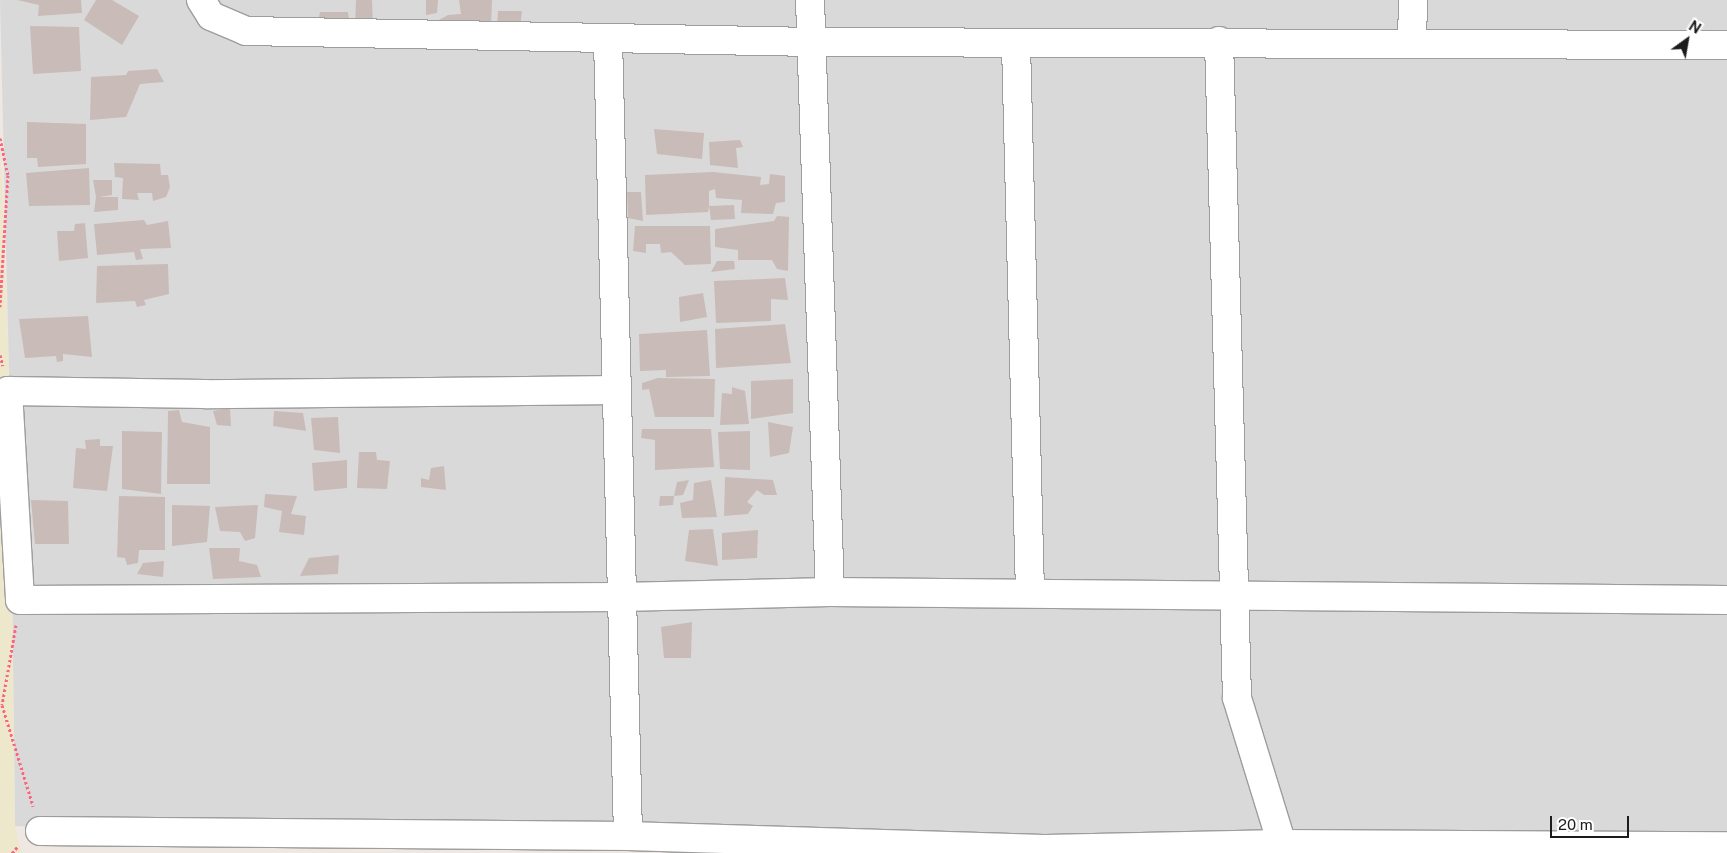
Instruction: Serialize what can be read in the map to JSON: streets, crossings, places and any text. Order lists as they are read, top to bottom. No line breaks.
{"scale_bar":"20 m","north":"top right"}
